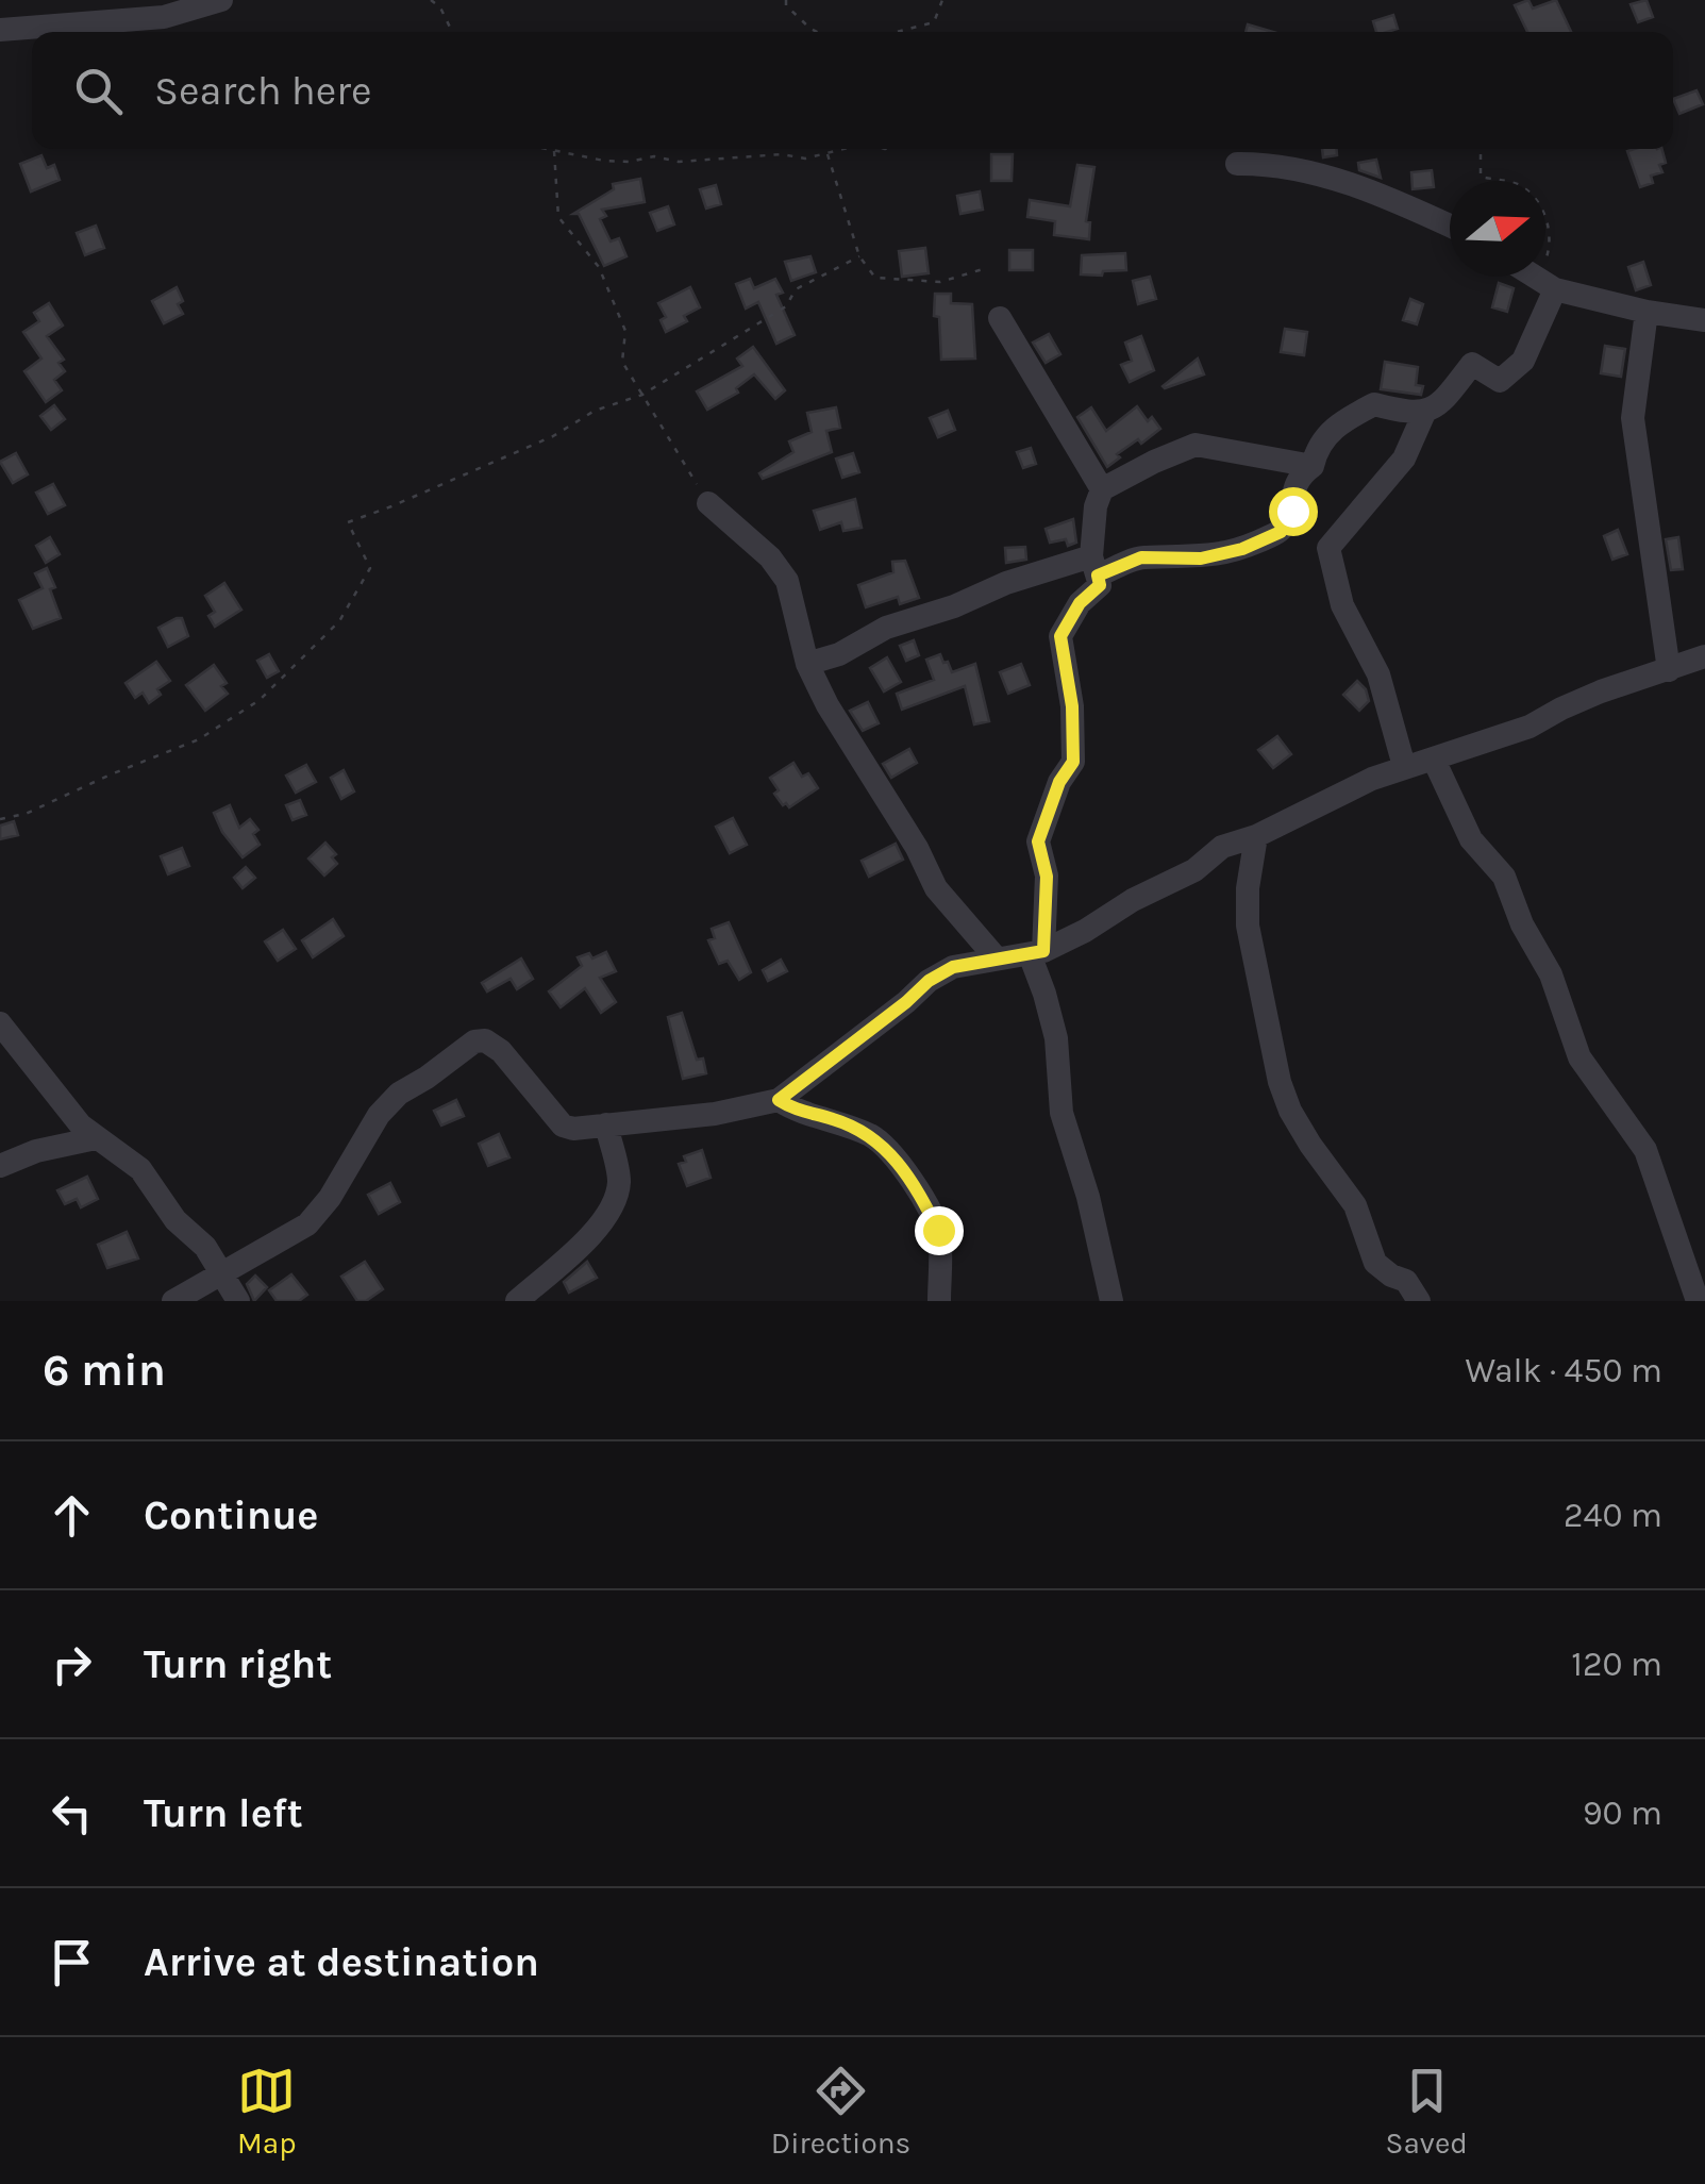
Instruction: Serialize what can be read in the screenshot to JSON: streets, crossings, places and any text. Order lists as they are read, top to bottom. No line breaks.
{"north":"right","page":{"search":"Search here","heading":["6 min","Walk · 450 m"],"list":[["Continue","240 m"],["Turn right","120 m"],["Turn left","90 m"],"Arrive at destination"],"nav":["Map","Directions","Saved"]}}
